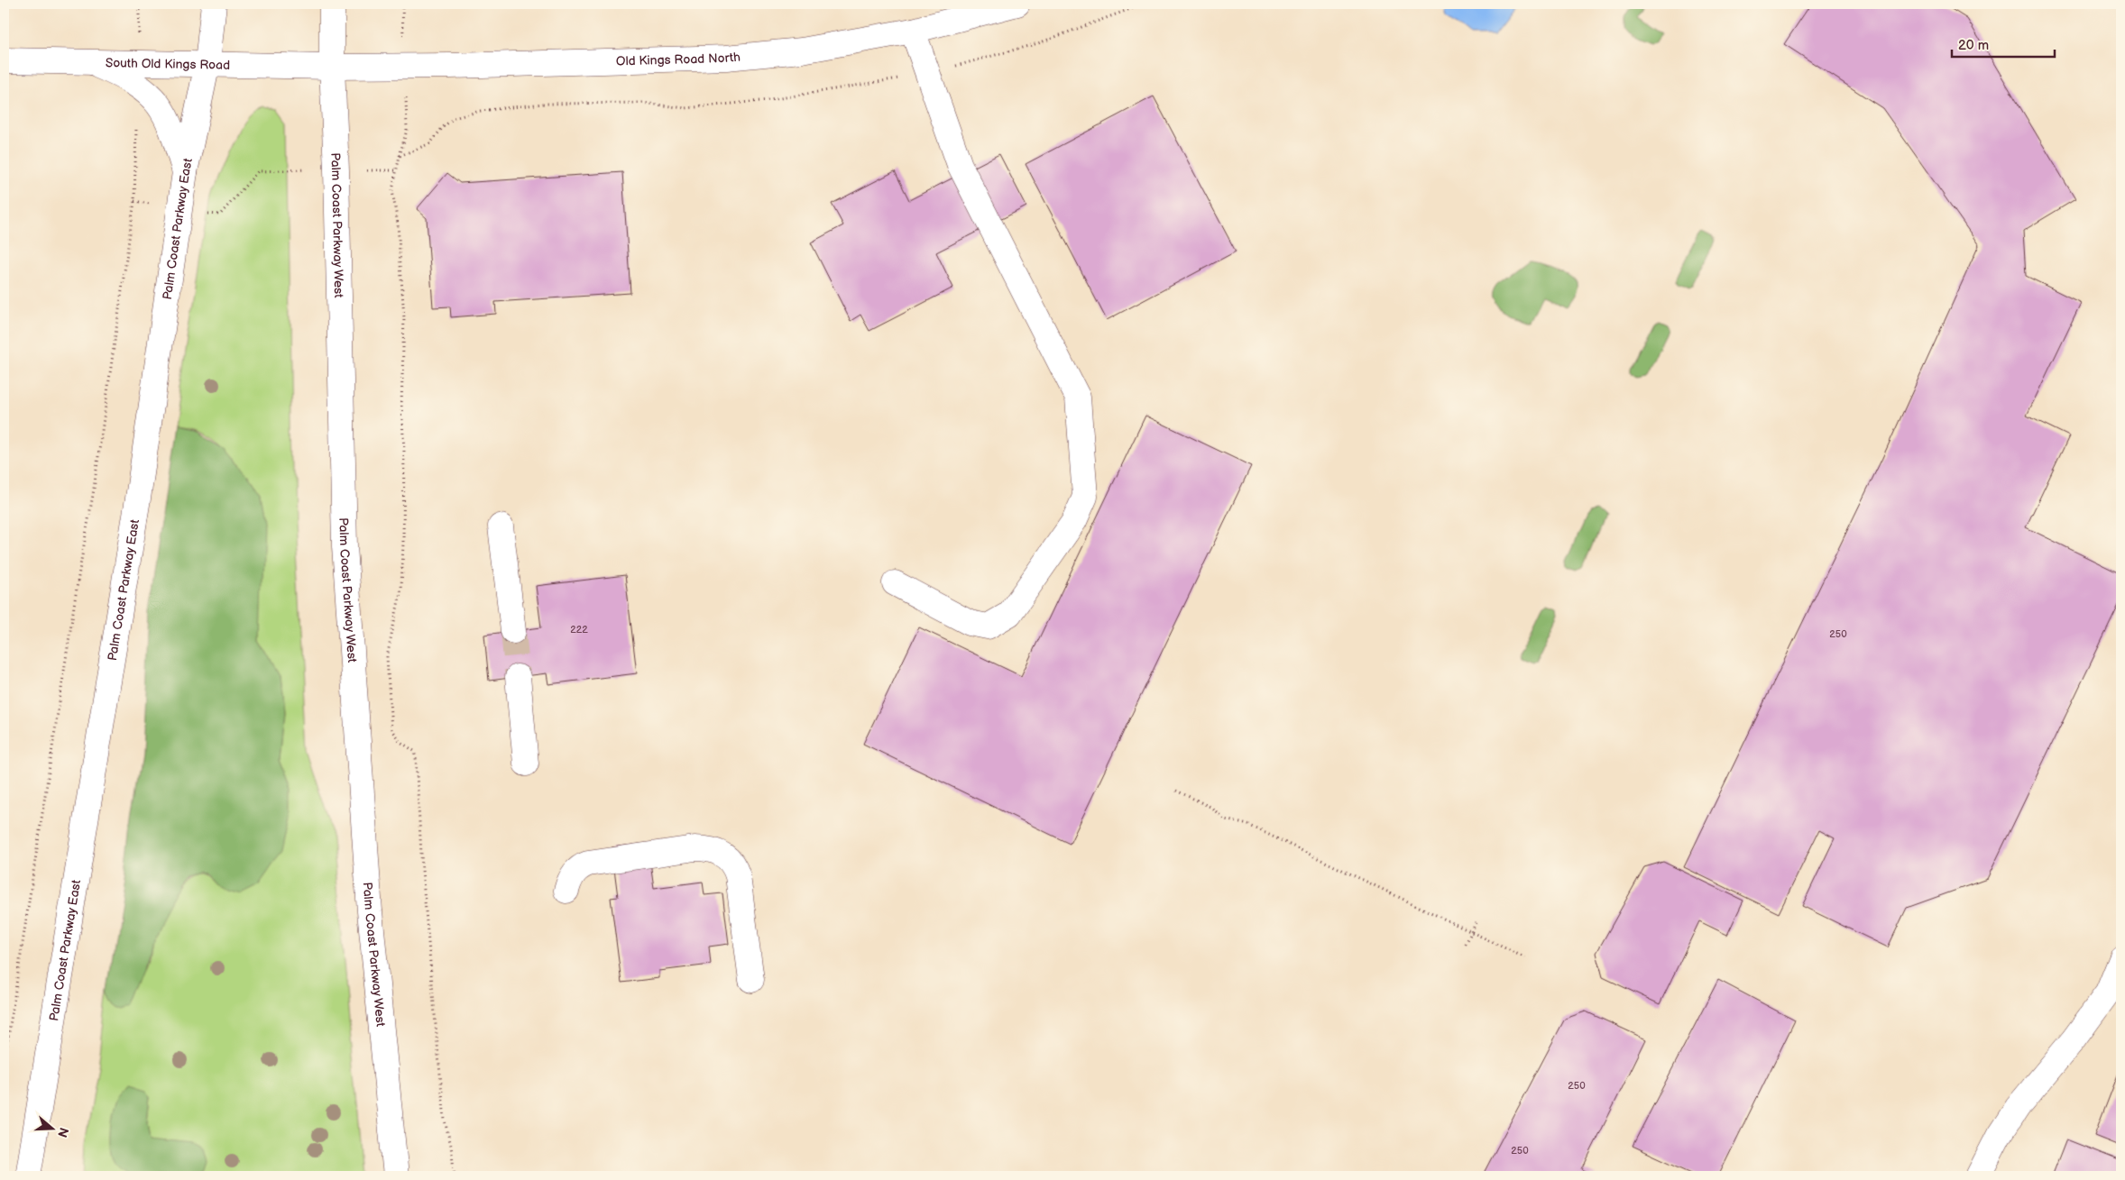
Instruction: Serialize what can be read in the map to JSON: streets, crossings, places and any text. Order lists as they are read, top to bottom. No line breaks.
{"streets":{"main road":["Old Kings Road North","South Old Kings Road","Palm Coast Parkway West","Palm Coast Parkway East"]},"crossings":[["Old Kings Road North","South Old Kings Road"],["Old Kings Road North","Palm Coast Parkway West"],["South Old Kings Road","Palm Coast Parkway West"],["South Old Kings Road","Palm Coast Parkway East"]],"house_numbers":["222","250","250","250"],"scale_bar":"20 m","north":"right"}
